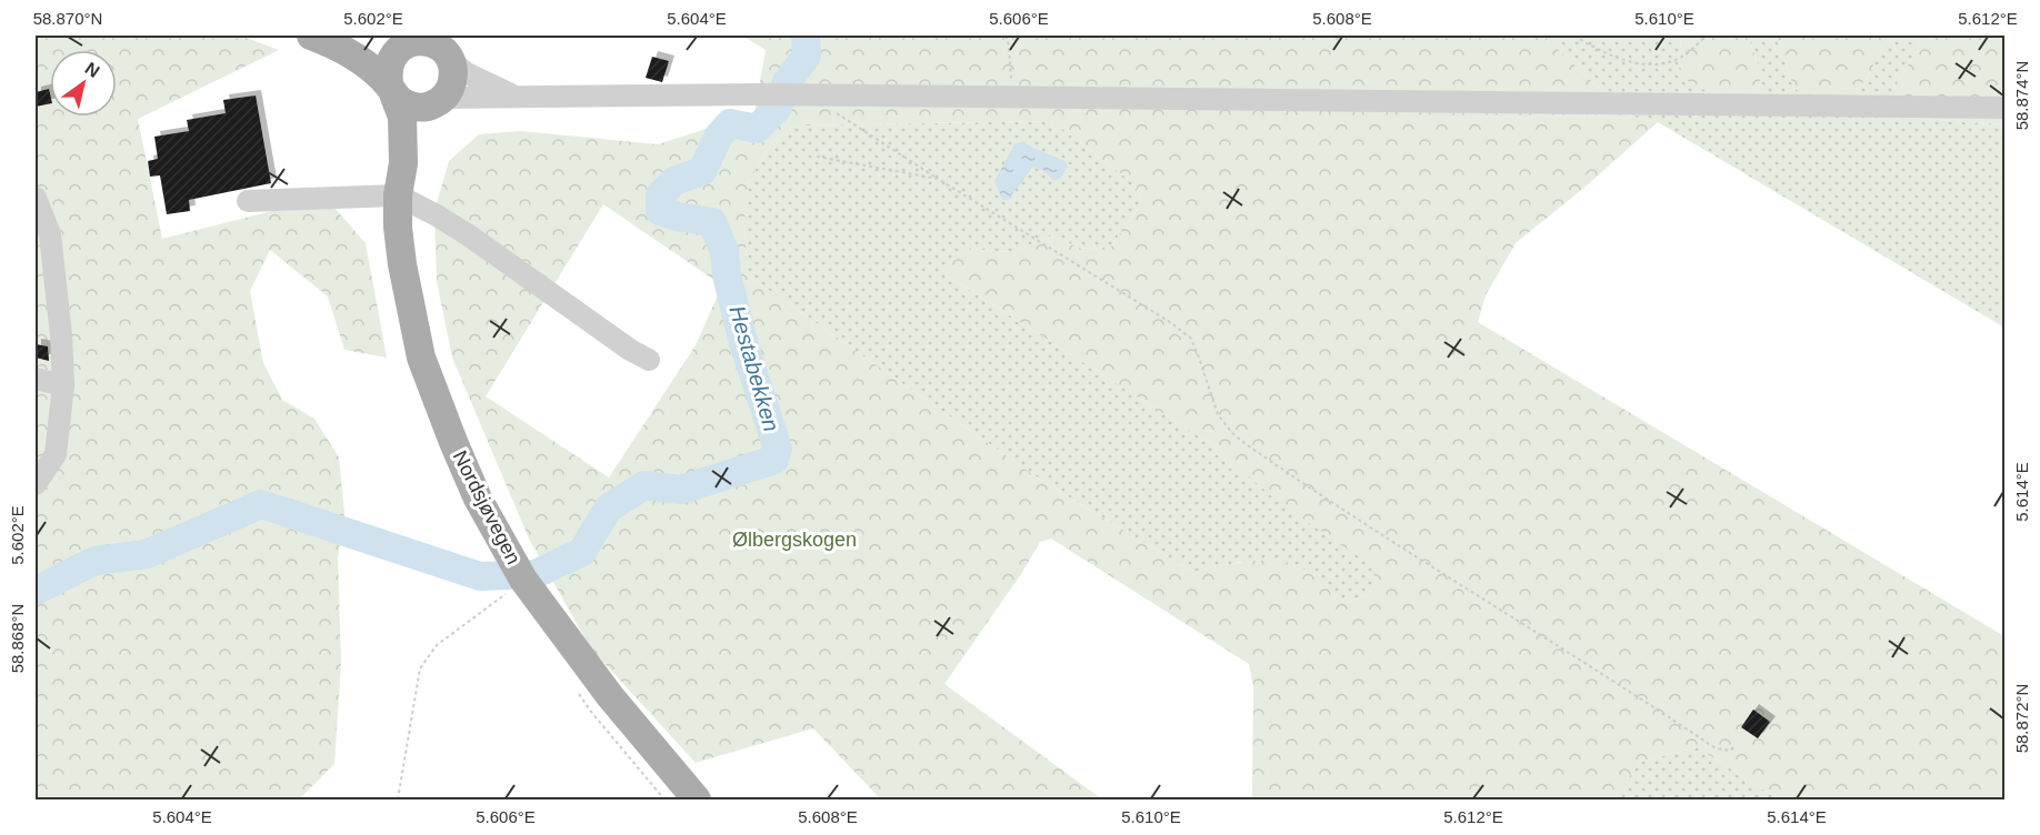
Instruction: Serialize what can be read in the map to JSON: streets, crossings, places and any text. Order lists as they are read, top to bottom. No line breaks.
{"streets":{"main road":["Nordsjøvegen"]},"water":["Hestabekken"],"parks":["Ølbergskogen"],"north":"top right","coordinates":["58.870°N","5.602°E","5.604°E","5.606°E","5.608°E","5.610°E","5.612°E","58.874°N","5.614°E","58.868°N","58.872°N"]}
